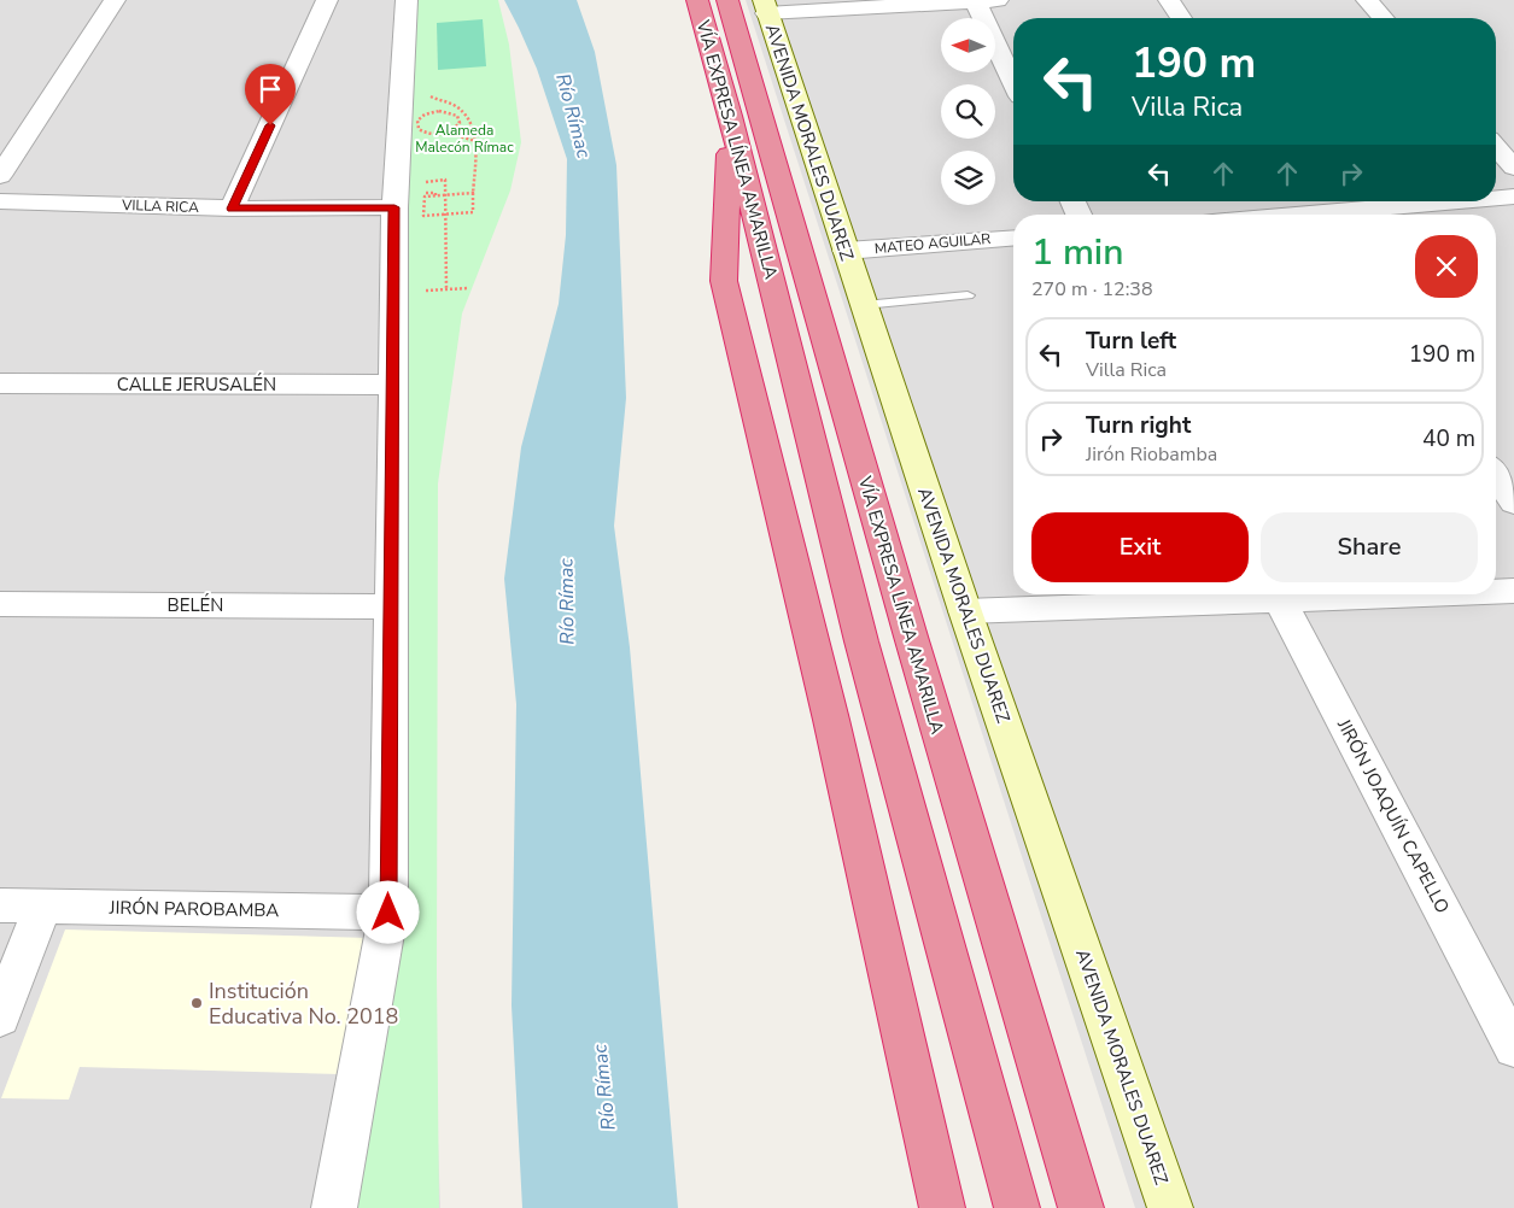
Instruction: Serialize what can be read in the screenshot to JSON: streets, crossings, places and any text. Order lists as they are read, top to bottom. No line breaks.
{"streets":{"highway":["VÍA EXPRESA LÍNEA AMARILLA"],"main road":["AVENIDA MORALES DUAREZ"],"street":["VILLA RICA","MATEO AGUILAR","CALLE JERUSALÉN","BELÉN","JIRÓN JOAQUÍN CAPELLO","JIRÓN PAROBAMBA"]},"crossings":[["AVENIDA MORALES DUAREZ","MATEO AGUILAR"]],"water":["Río Rímac"],"parks":["Alameda Malecón Rímac"],"places":["Institución Educativa No. 2018"],"north":"left","page":{"turn":["190 m","Villa Rica"],"heading":["1 min","270 m · 12:38"],"list":[{"name":"Turn left","note":"Villa Rica","value":"190 m"},{"name":"Turn right","note":"Jirón Riobamba","value":"40 m"}],"buttons":["Exit","Share"]}}
